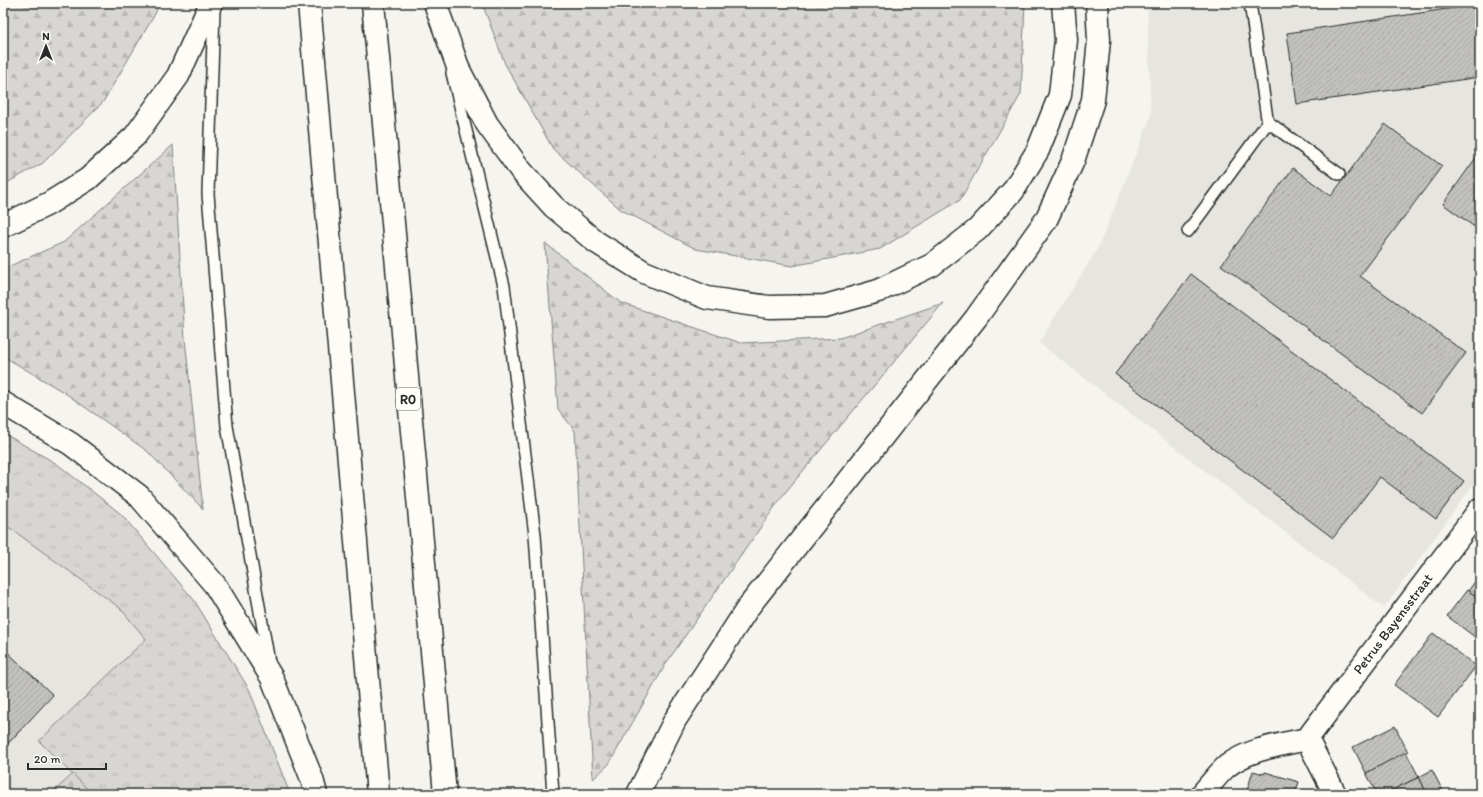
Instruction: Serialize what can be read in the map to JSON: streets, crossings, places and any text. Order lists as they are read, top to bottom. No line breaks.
{"streets":{"main road":["R0","Petrus Bayensstraat"]},"scale_bar":"20 m","north":"top"}
